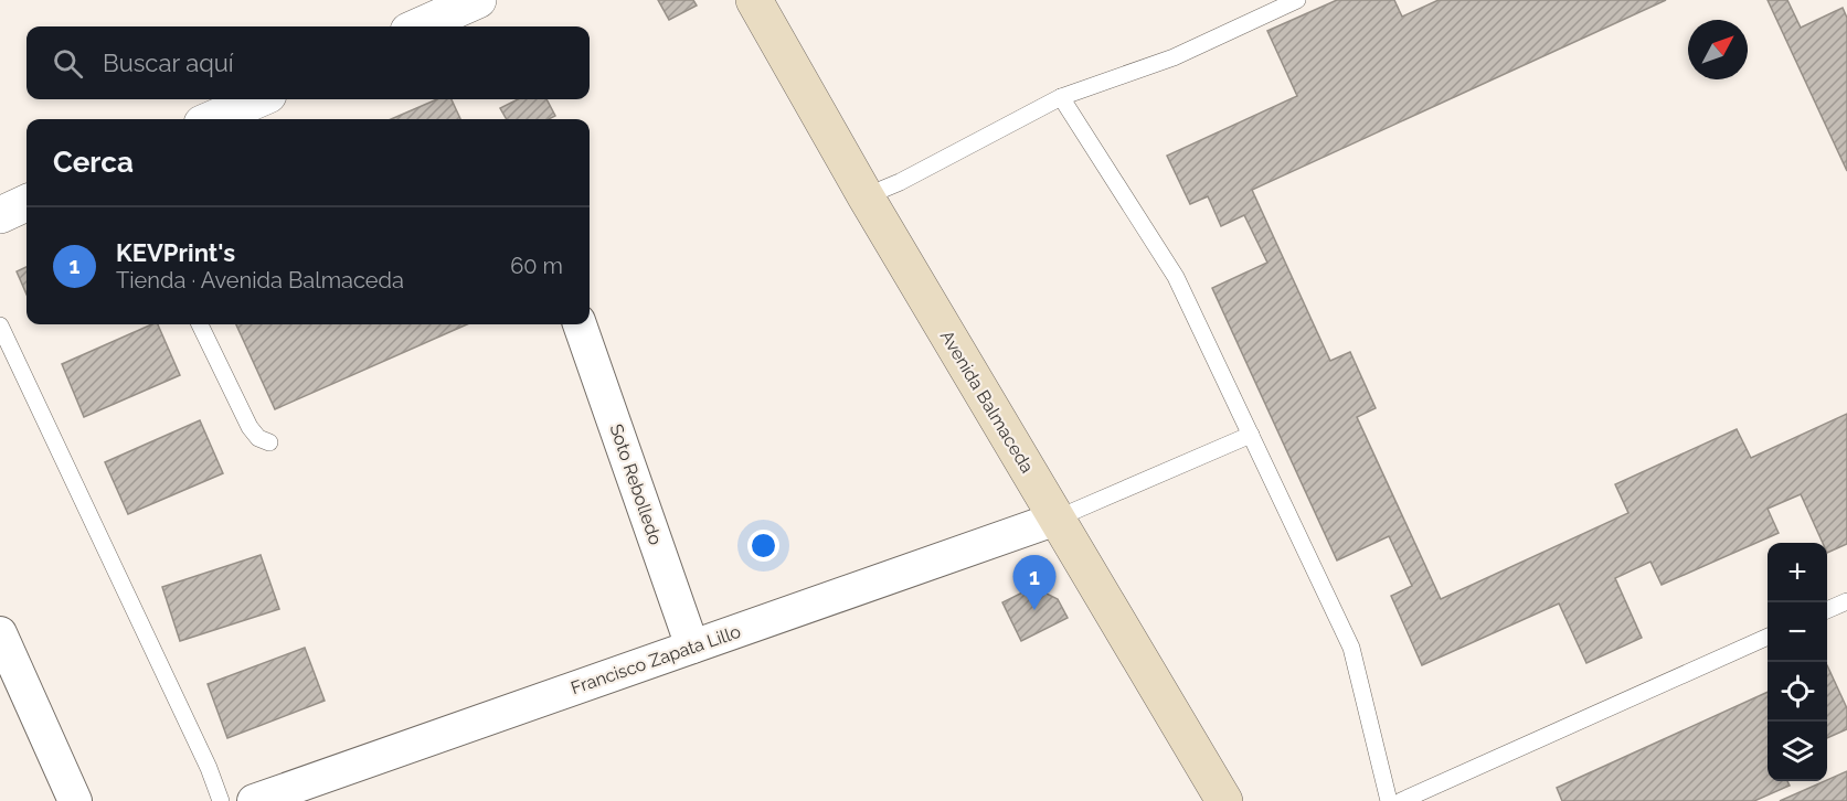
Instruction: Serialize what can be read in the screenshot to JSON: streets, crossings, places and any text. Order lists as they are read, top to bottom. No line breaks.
{"streets":{"main road":["Avenida Balmaceda"],"street":["Soto Rebolledo","Francisco Zapata Lillo"]},"crossings":[["Avenida Balmaceda","Francisco Zapata Lillo"],["Soto Rebolledo","Francisco Zapata Lillo"]],"north":"top right","page":{"search":"Buscar aquí","heading":"Cerca","list":[{"mark":"1","name":"KEVPrint's","note":"Tienda · Avenida Balmaceda","value":"60 m"}],"map_buttons":["+","−"],"pins":"1"}}
